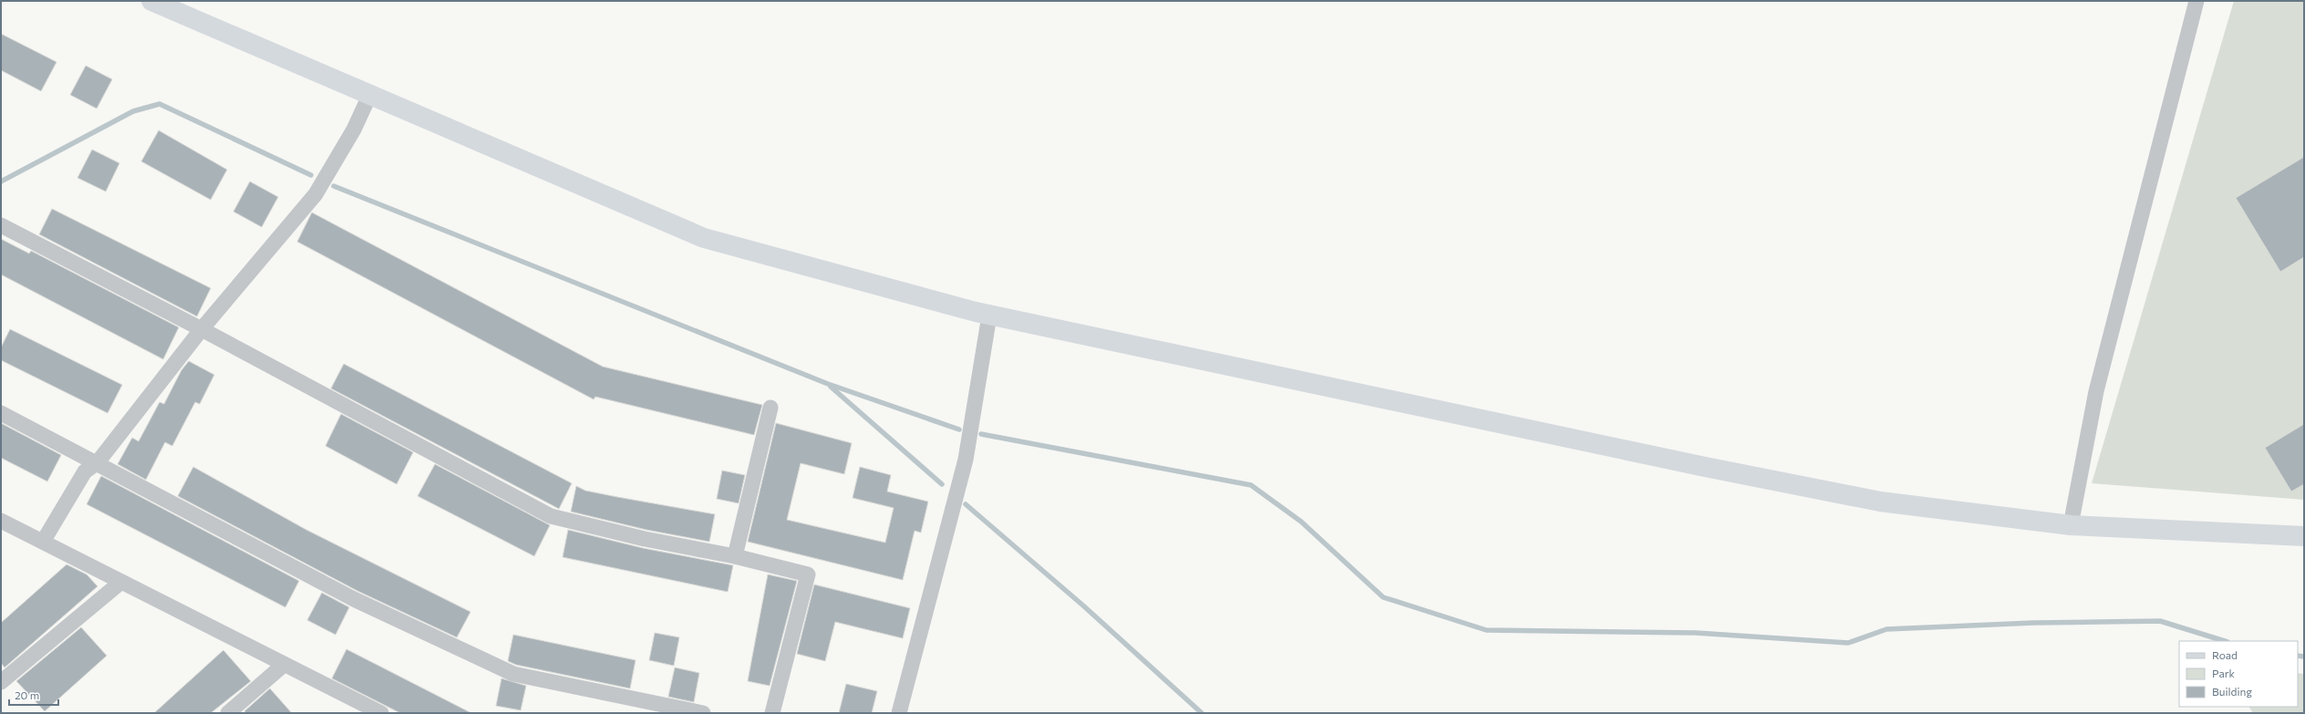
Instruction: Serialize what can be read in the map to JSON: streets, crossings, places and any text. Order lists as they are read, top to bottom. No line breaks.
{"legend":["Road","Park","Building"],"scale_bar":"20 m"}
